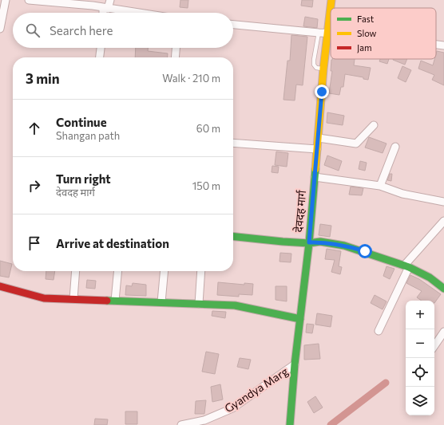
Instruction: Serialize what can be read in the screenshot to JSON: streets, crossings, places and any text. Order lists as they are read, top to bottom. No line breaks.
{"streets":{"street":["देवदह मार्ग","Gyandya Marg"]},"crossings":[["देवदह मार्ग","Gyandya Marg"]],"legend":["Fast","Slow","Jam"],"page":{"search":"Search here","heading":["3 min","Walk · 210 m"],"list":[["Continue","Shangan path","60 m"],["Turn right","देवदह मार्ग","150 m"],"Arrive at destination"],"map_buttons":["+","−"]}}
